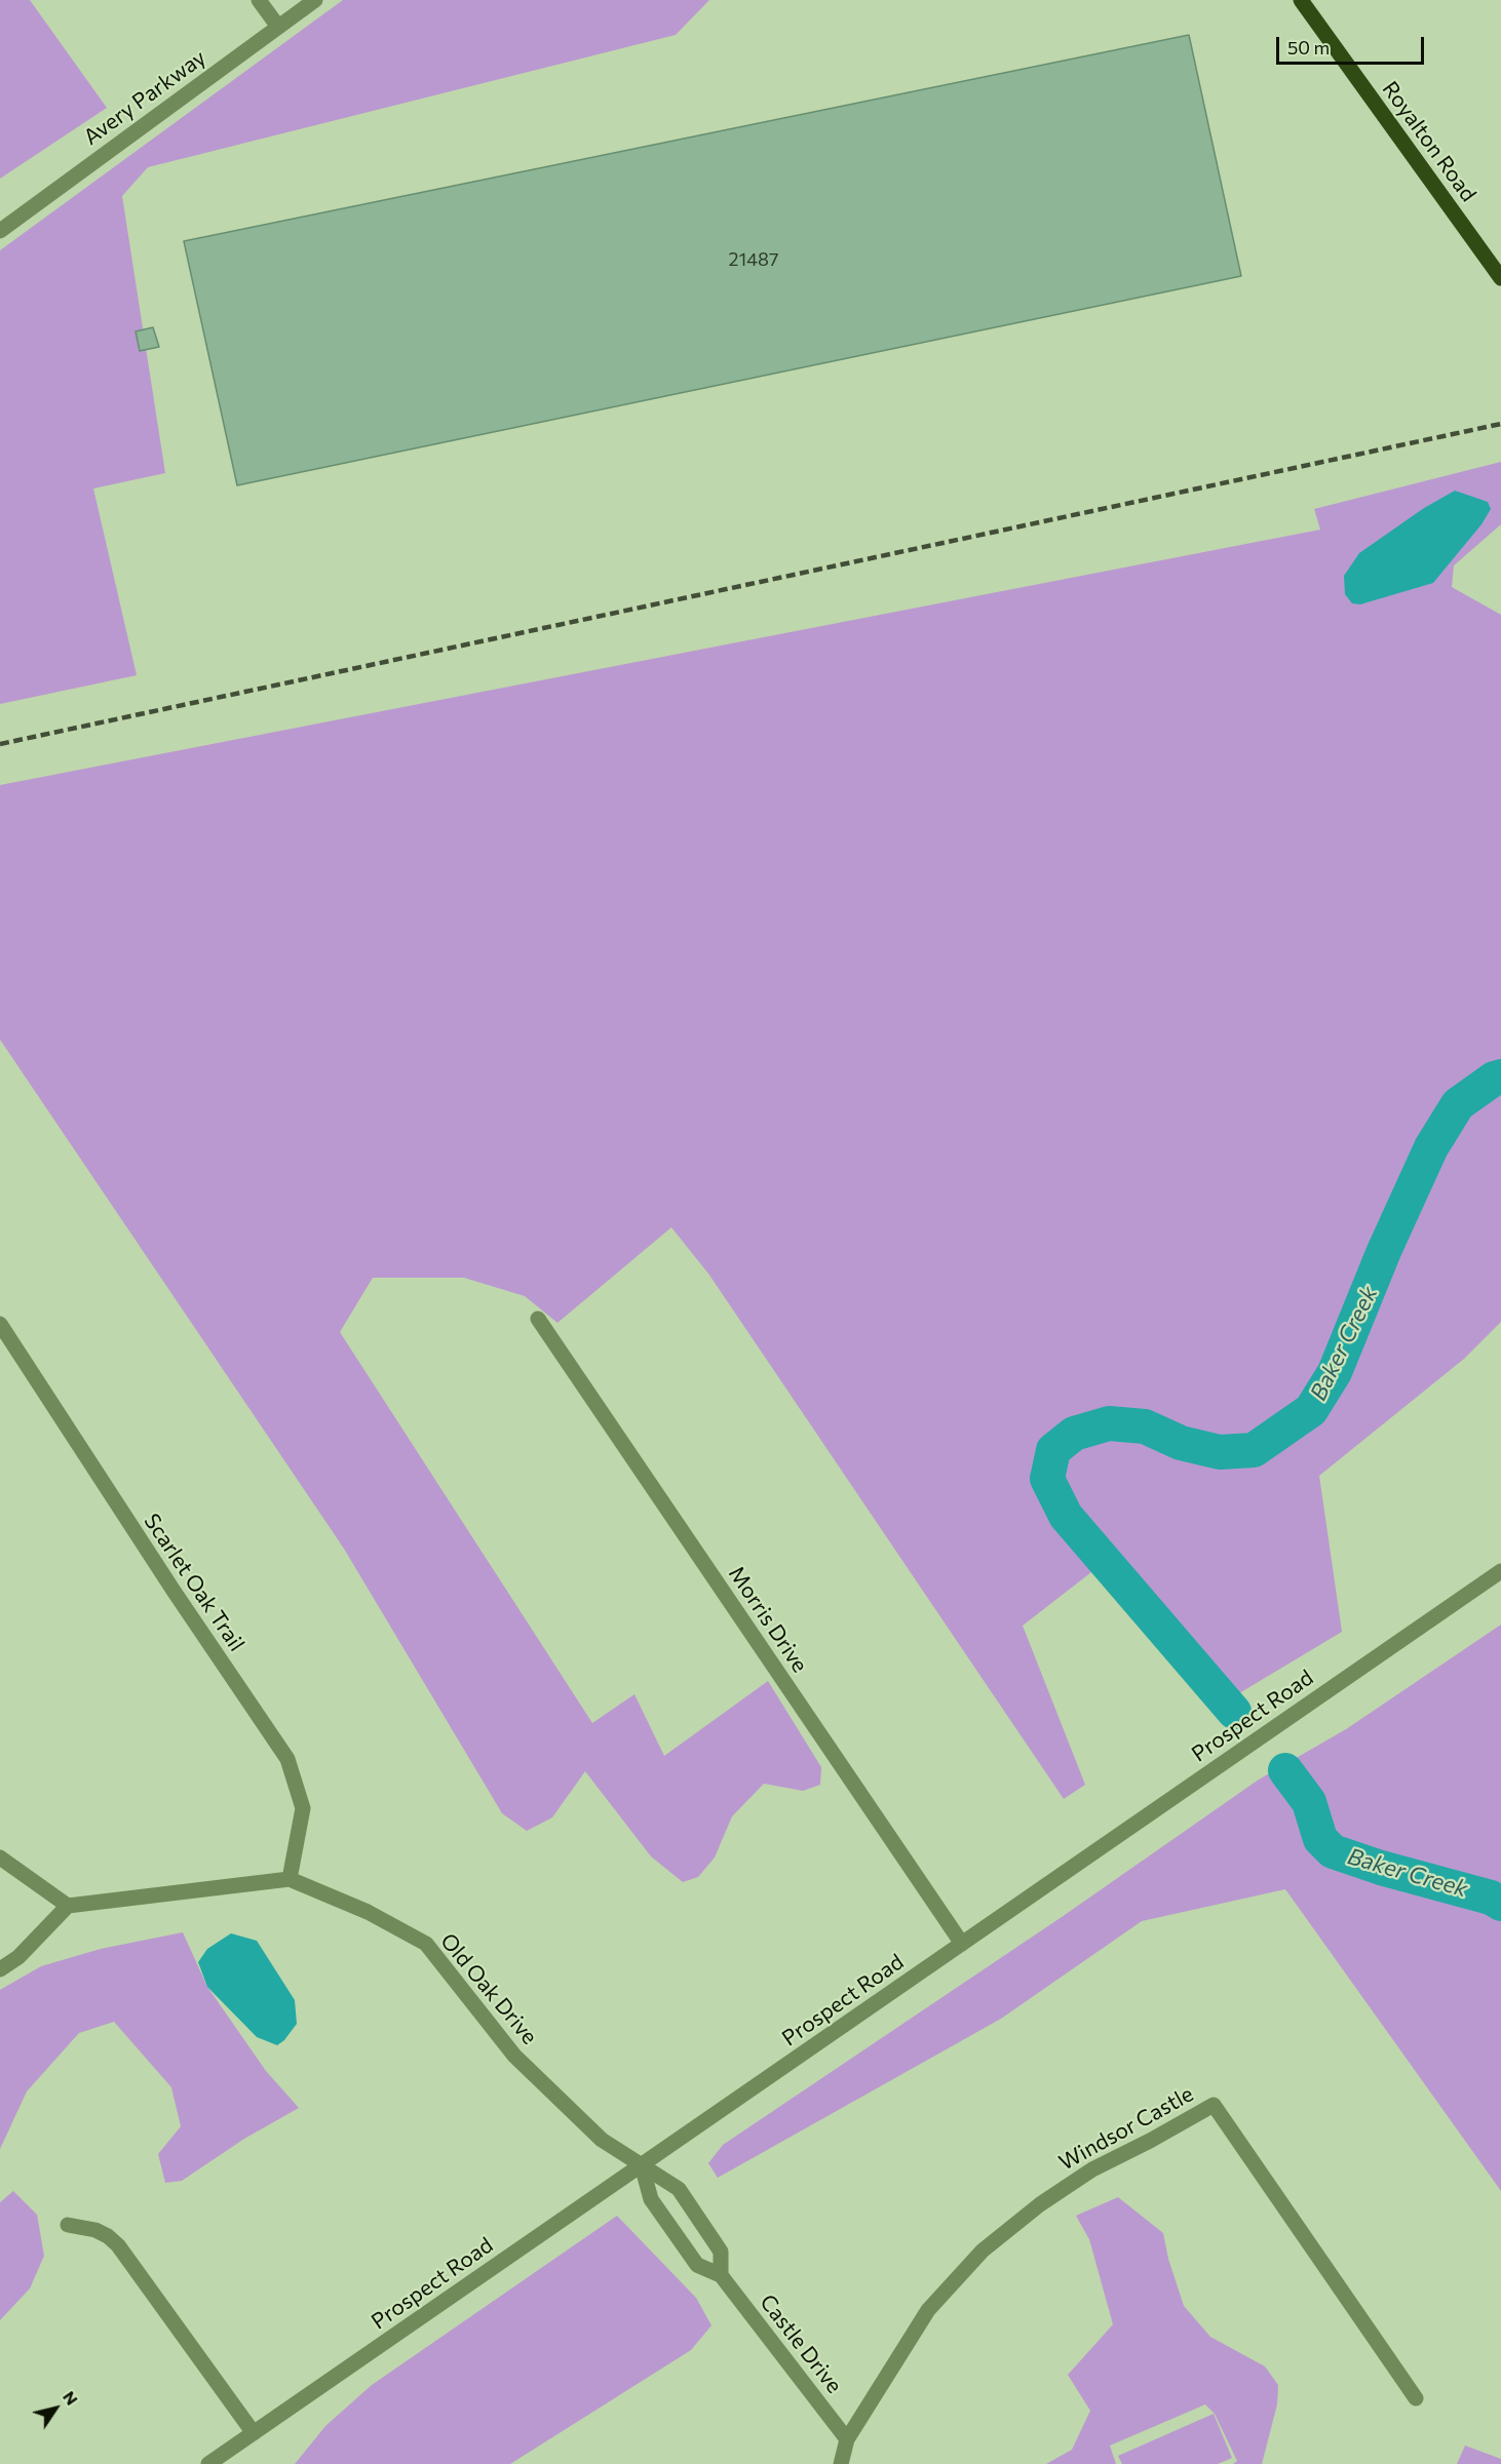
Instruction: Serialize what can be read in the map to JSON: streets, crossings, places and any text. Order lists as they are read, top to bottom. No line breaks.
{"streets":{"main road":["Royalton Road"],"street":["Avery Parkway","Scarlet Oak Trail","Morris Drive","Prospect Road","Old Oak Drive","Windsor Castle","Castle Drive"]},"crossings":[["Scarlet Oak Trail","Old Oak Drive"],["Morris Drive","Prospect Road"],["Prospect Road","Old Oak Drive"],["Prospect Road","Castle Drive"],["Old Oak Drive","Castle Drive"],["Windsor Castle","Castle Drive"]],"water":["Baker Creek"],"house_numbers":["21487"],"scale_bar":"50 m","north":"top right"}
